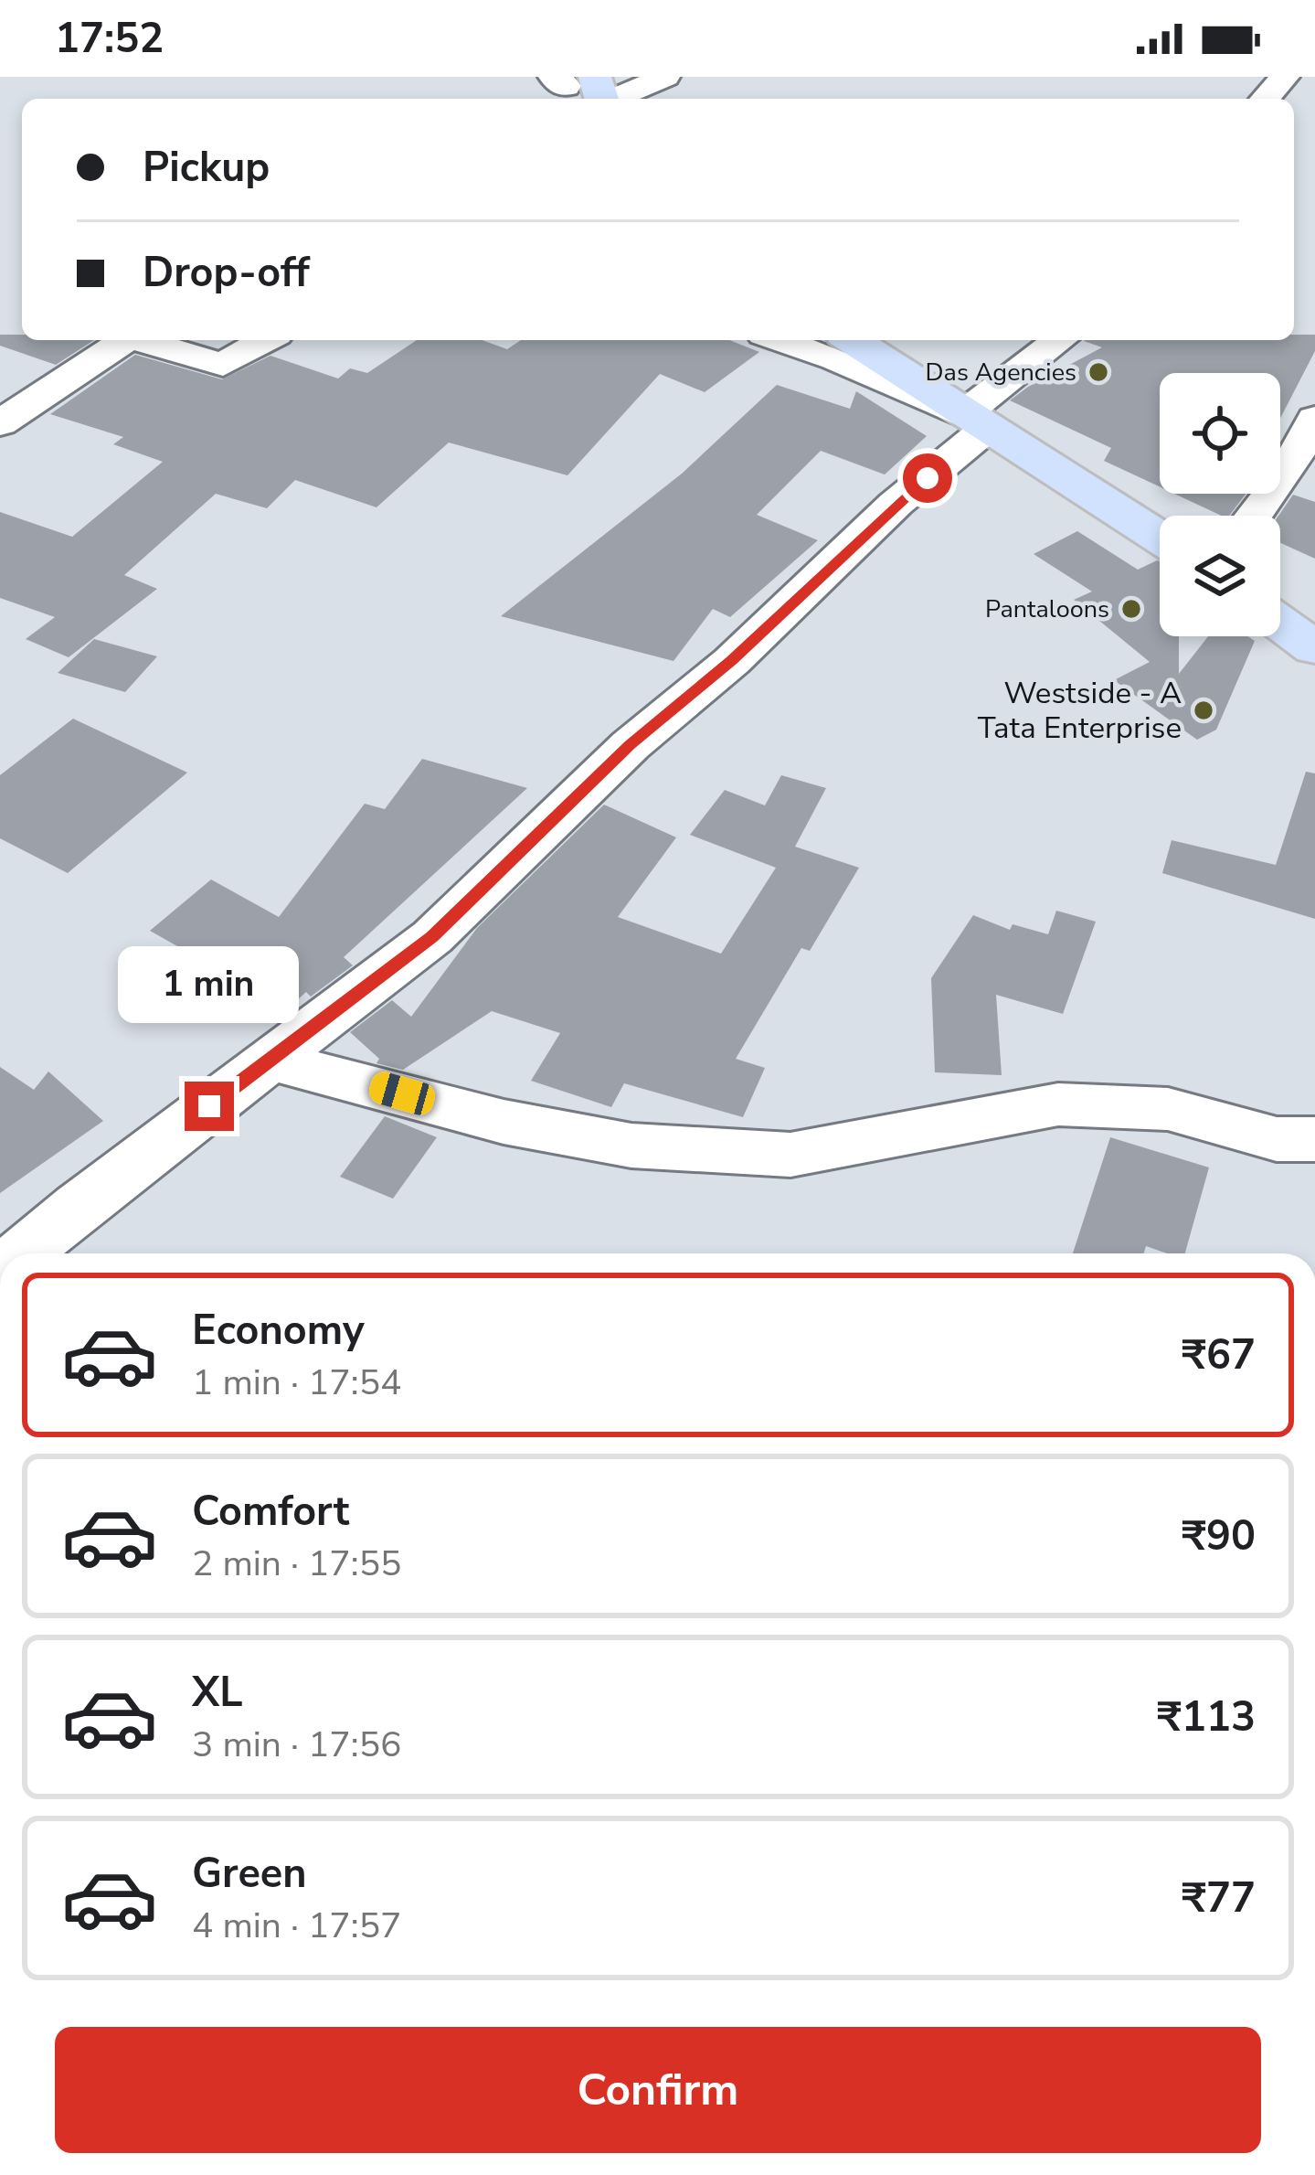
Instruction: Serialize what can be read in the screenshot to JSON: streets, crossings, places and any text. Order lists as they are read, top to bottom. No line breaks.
{"places":["Das Agencies","Pantaloons","Westside - A Tata Enterprise"],"page":{"status":"17:52","banner":["Pickup","Drop-off"],"bubble":"1 min","list":[{"name":"Economy","note":"1 min · 17:54","value":"₹67"},{"name":"Comfort","note":"2 min · 17:55","value":"₹90"},{"name":"XL","note":"3 min · 17:56","value":"₹113"},{"name":"Green","note":"4 min · 17:57","value":"₹77"}],"buttons":"Confirm"}}
